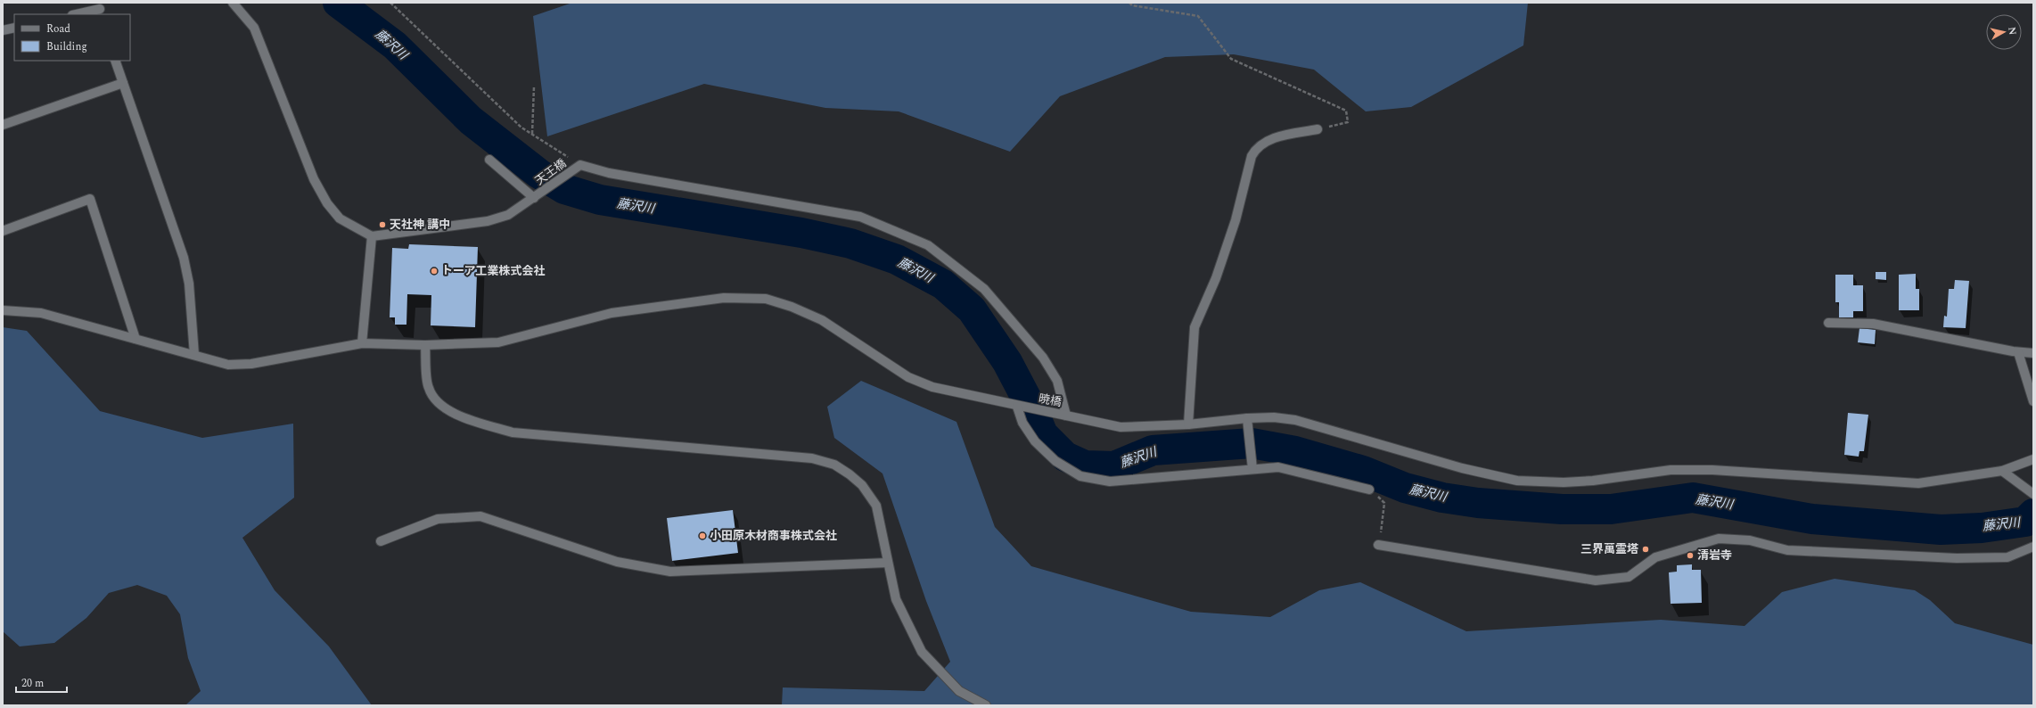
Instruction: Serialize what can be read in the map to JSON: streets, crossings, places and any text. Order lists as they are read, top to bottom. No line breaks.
{"streets":{"street":["天王橋","暁橋"]},"water":["藤沢川"],"places":["天社神 講中","トーア工業株式会社","小田原木材商事株式会社","三界萬霊塔","清岩寺"],"legend":["Road","Building"],"scale_bar":"20 m","north":"right"}
